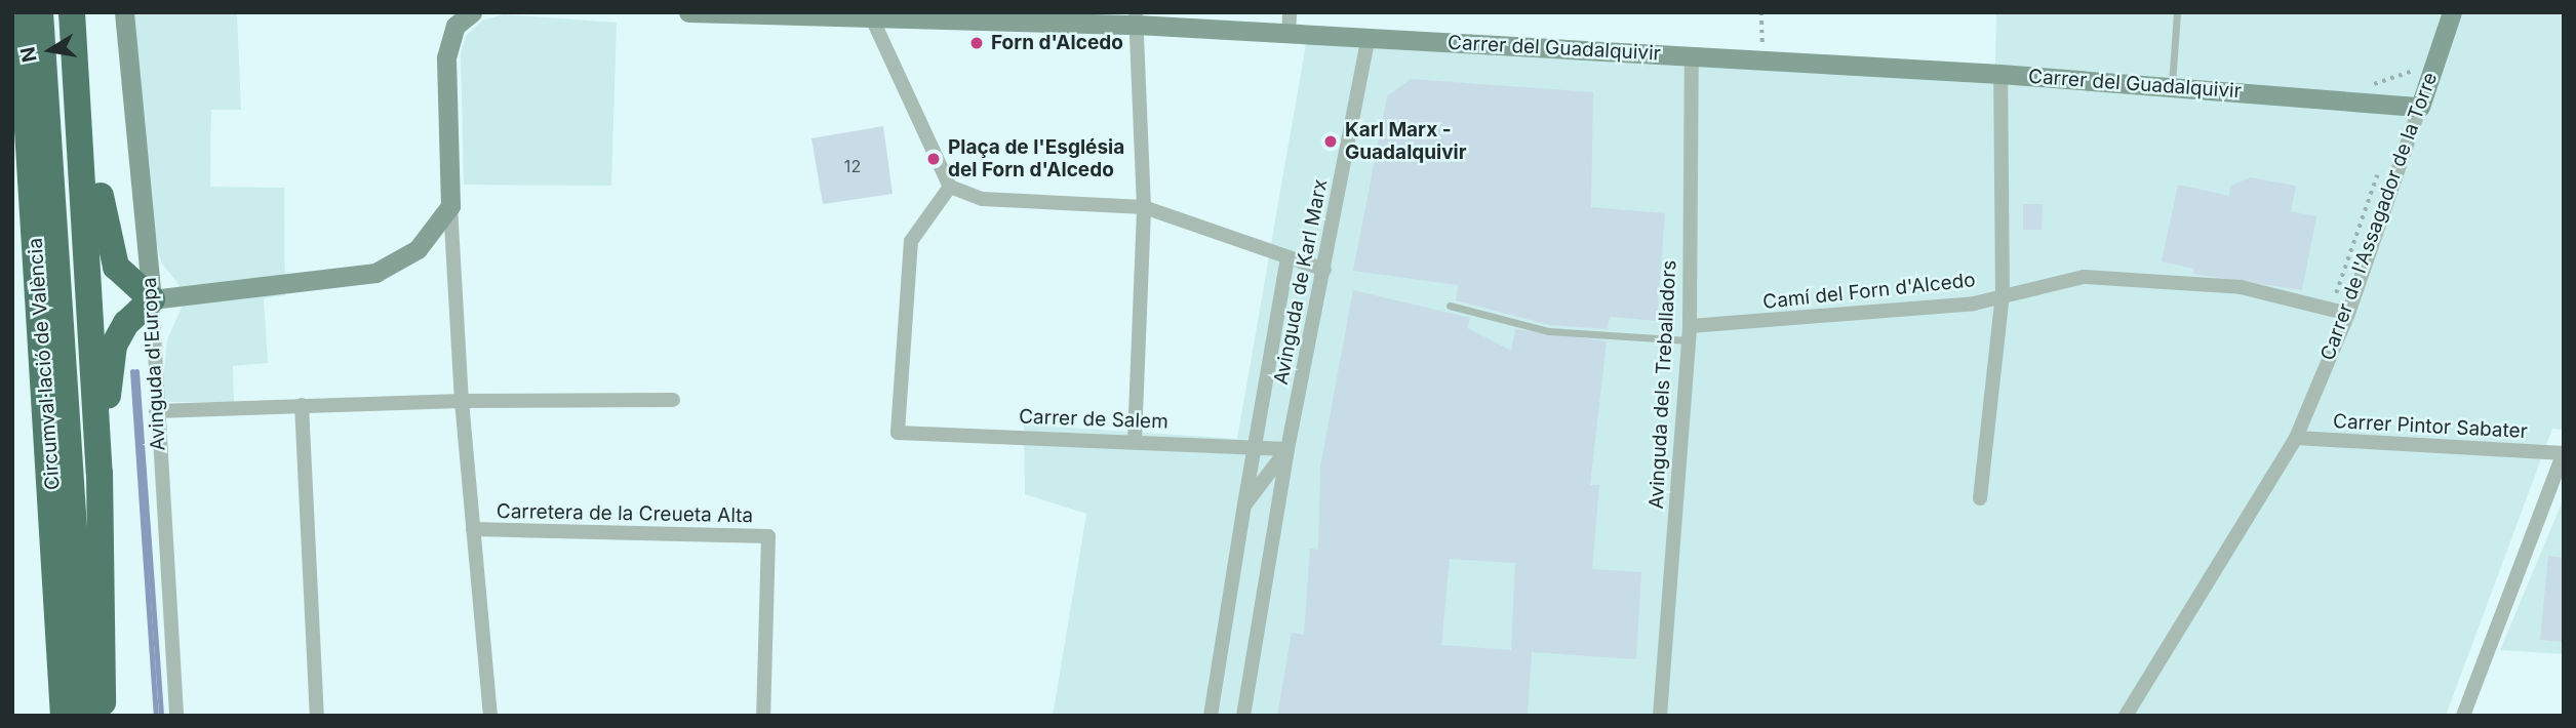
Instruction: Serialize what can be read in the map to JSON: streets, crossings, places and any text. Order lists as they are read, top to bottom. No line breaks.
{"streets":{"highway":["Circumval·lació de València"],"street":["Carrer del Guadalquivir","Carrer de l'Assagador de la Torre","Avinguda de Karl Marx","Camí del Forn d'Alcedo","Avinguda d'Europa","Avinguda dels Treballadors","Carrer de Salem","Carrer Pintor Sabater","Carretera de la Creueta Alta"]},"crossings":[["Carrer del Guadalquivir","Carrer de l'Assagador de la Torre"],["Carrer del Guadalquivir","Avinguda de Karl Marx"],["Carrer del Guadalquivir","Avinguda dels Treballadors"],["Carrer de l'Assagador de la Torre","Camí del Forn d'Alcedo"],["Carrer de l'Assagador de la Torre","Carrer Pintor Sabater"],["Avinguda de Karl Marx","Carrer de Salem"],["Camí del Forn d'Alcedo","Avinguda dels Treballadors"]],"places":["Forn d'Alcedo","Karl Marx - Guadalquivir","Plaça de l'Església del Forn d'Alcedo"],"house_numbers":["12"],"north":"left"}
